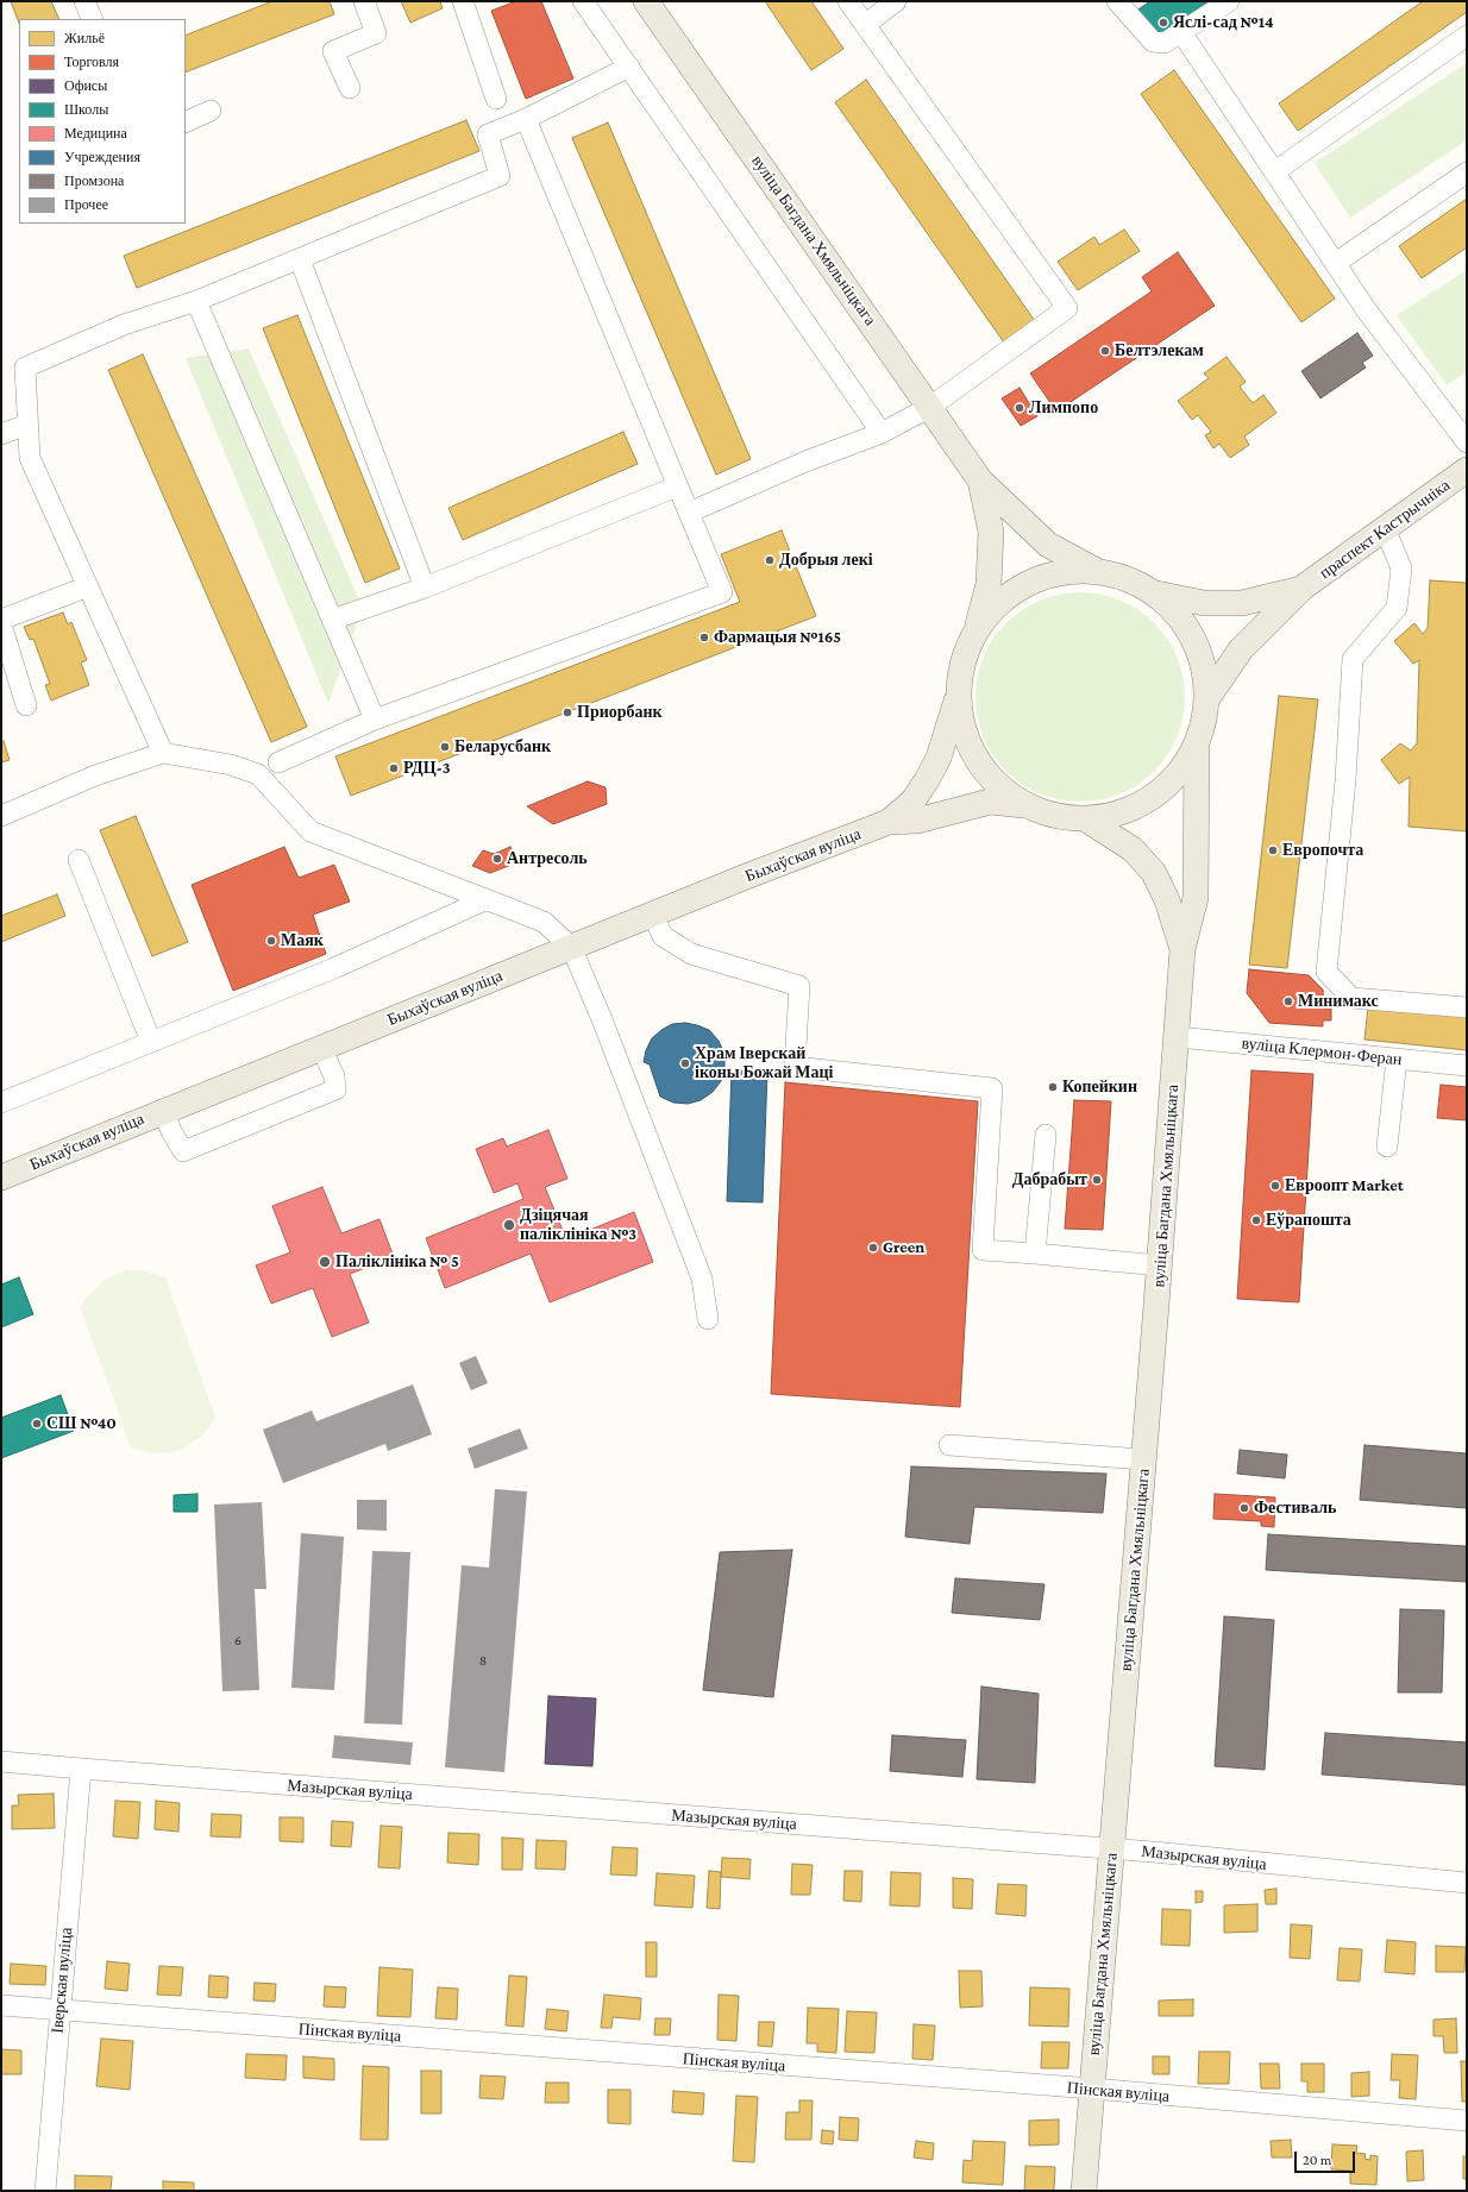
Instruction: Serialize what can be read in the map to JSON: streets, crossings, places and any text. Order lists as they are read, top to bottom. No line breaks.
{"streets":{"main road":["вуліца Багдана Хмяльніцкага","праспект Кастрычніка","Быхаўская вуліца"],"street":["вуліца Клермон-Феран","Мазырская вуліца","Іверская вуліца","Пінская вуліца"]},"crossings":[["вуліца Багдана Хмяльніцкага","вуліца Клермон-Феран"],["вуліца Багдана Хмяльніцкага","Мазырская вуліца"],["вуліца Багдана Хмяльніцкага","Пінская вуліца"],["Мазырская вуліца","Іверская вуліца"],["Іверская вуліца","Пінская вуліца"]],"places":["Яслі-сад №14","Белтэлекам","Лимпопо","Добрыя лекі","Фармацыя №165","Приорбанк","Беларусбанк","РДЦ-3","Европочта","Антресоль","Маяк","Минимакс","Храм Іверскай іконы Божай Маці","Копейкин","Дабрабыт","Евроопт Market","Еўрапошта","Дзіцячая паліклініка №3","Green","Паліклініка № 5","СШ №40","Фестиваль"],"house_numbers":["6","8"],"legend":["Жильё","Торговля","Офисы","Школы","Медицина","Учреждения","Промзона","Прочее"],"scale_bar":"20 m"}
